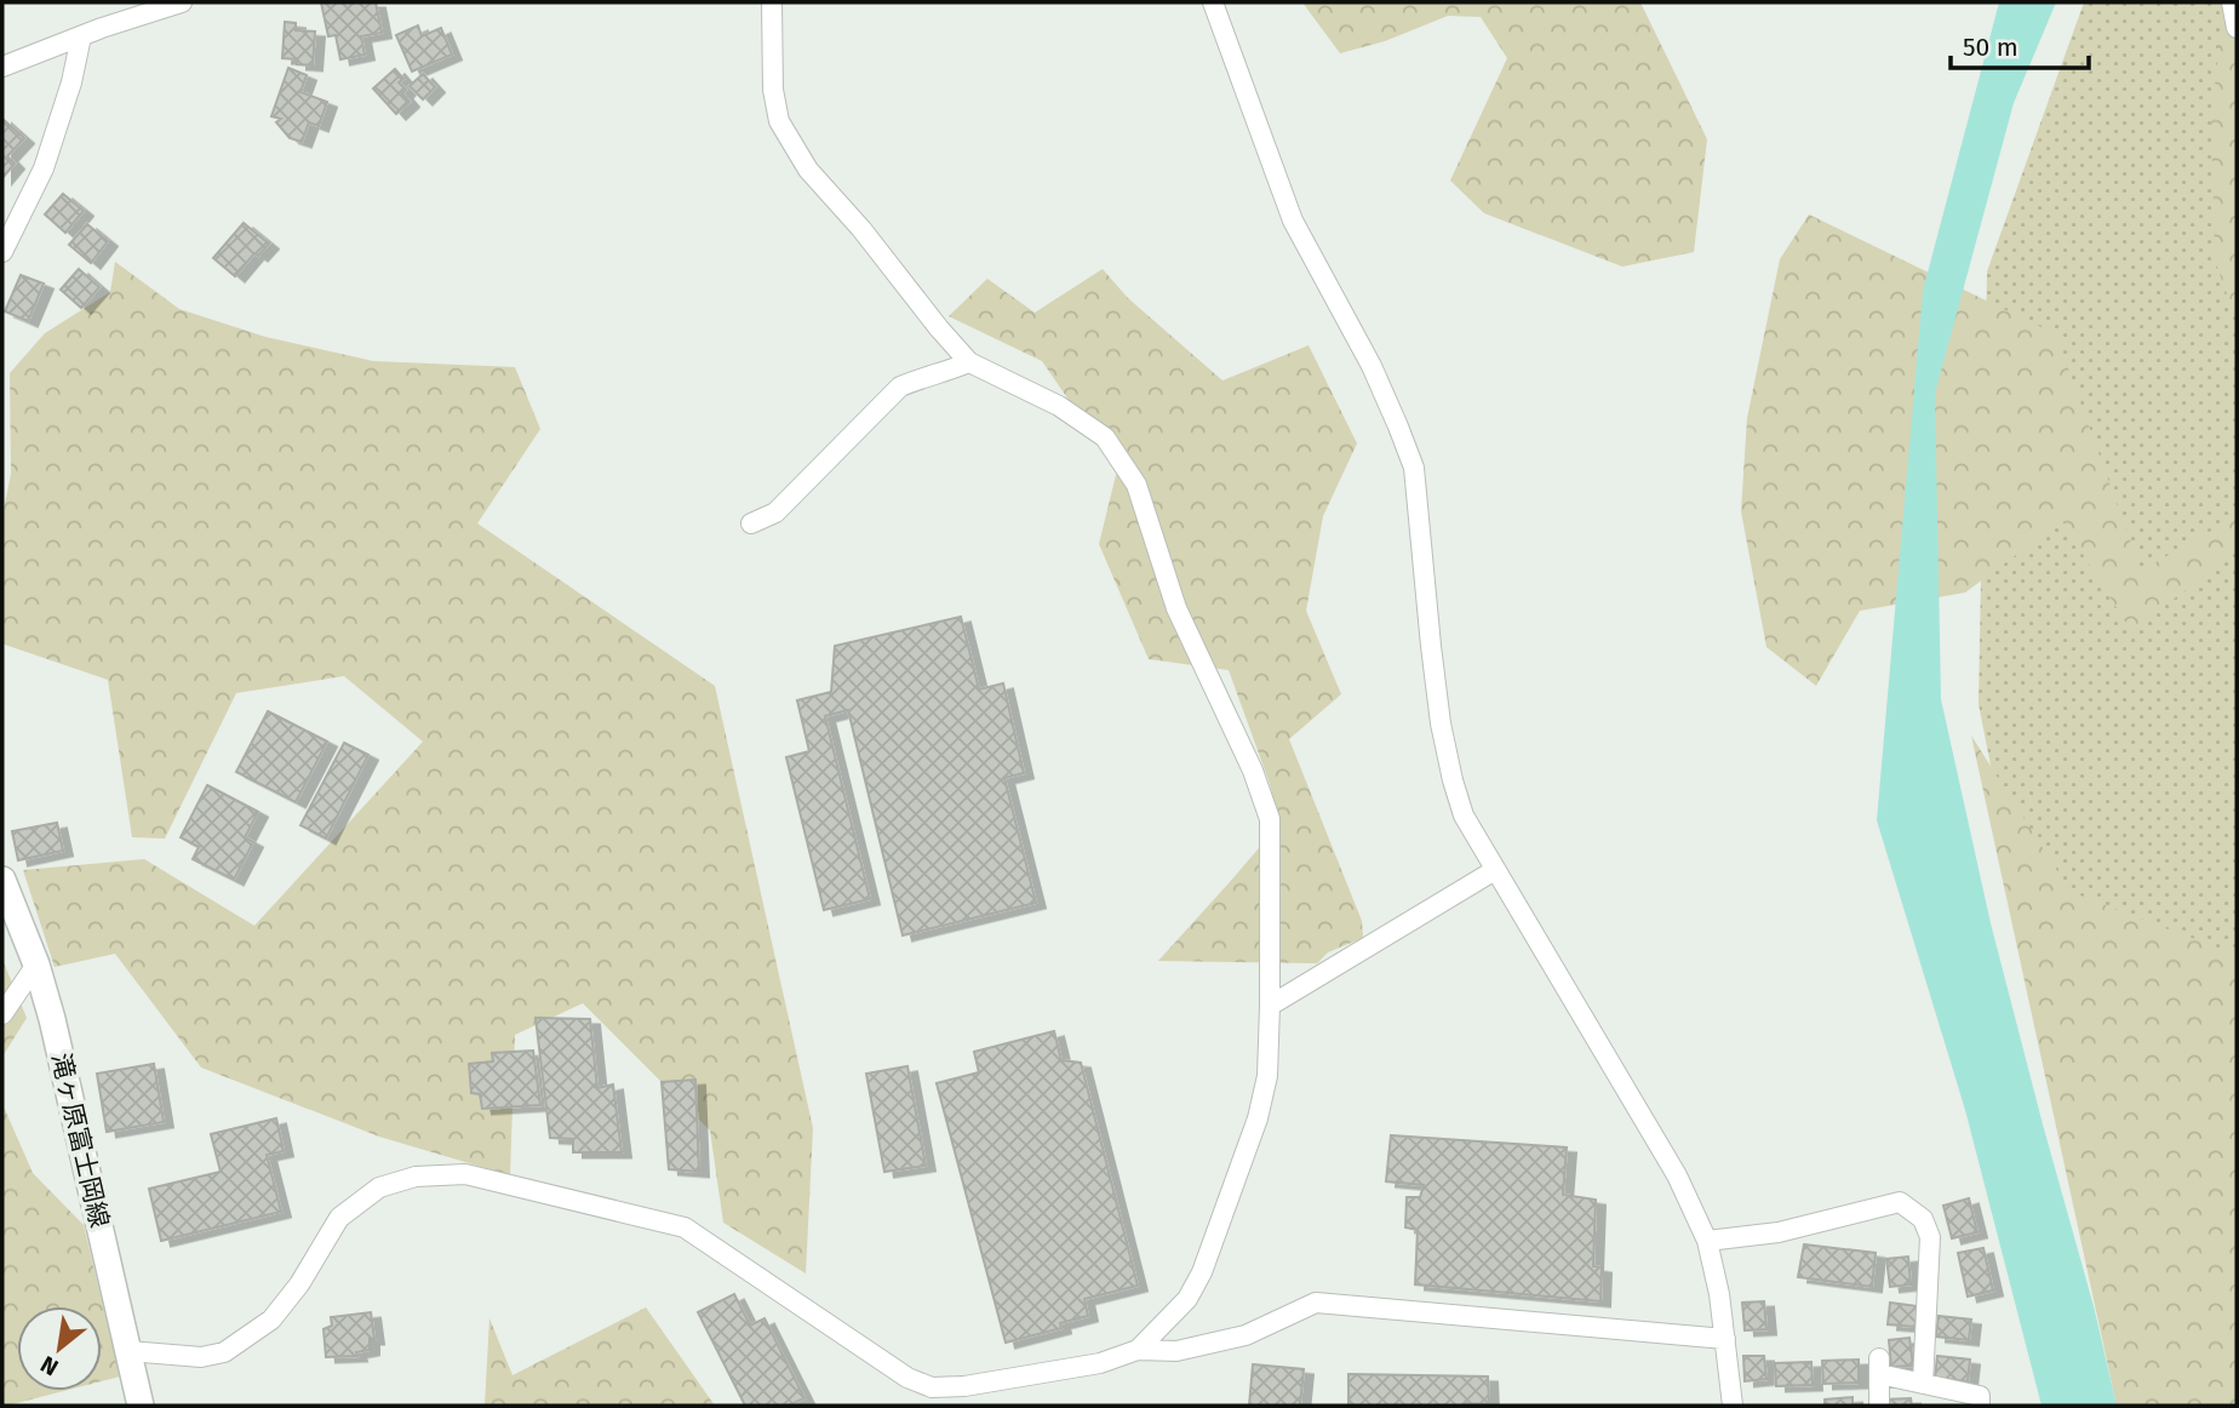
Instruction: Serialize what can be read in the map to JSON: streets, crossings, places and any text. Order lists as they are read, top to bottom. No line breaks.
{"streets":{"main road":["滝ヶ原富士岡線"]},"scale_bar":"50 m","north":"bottom left"}
